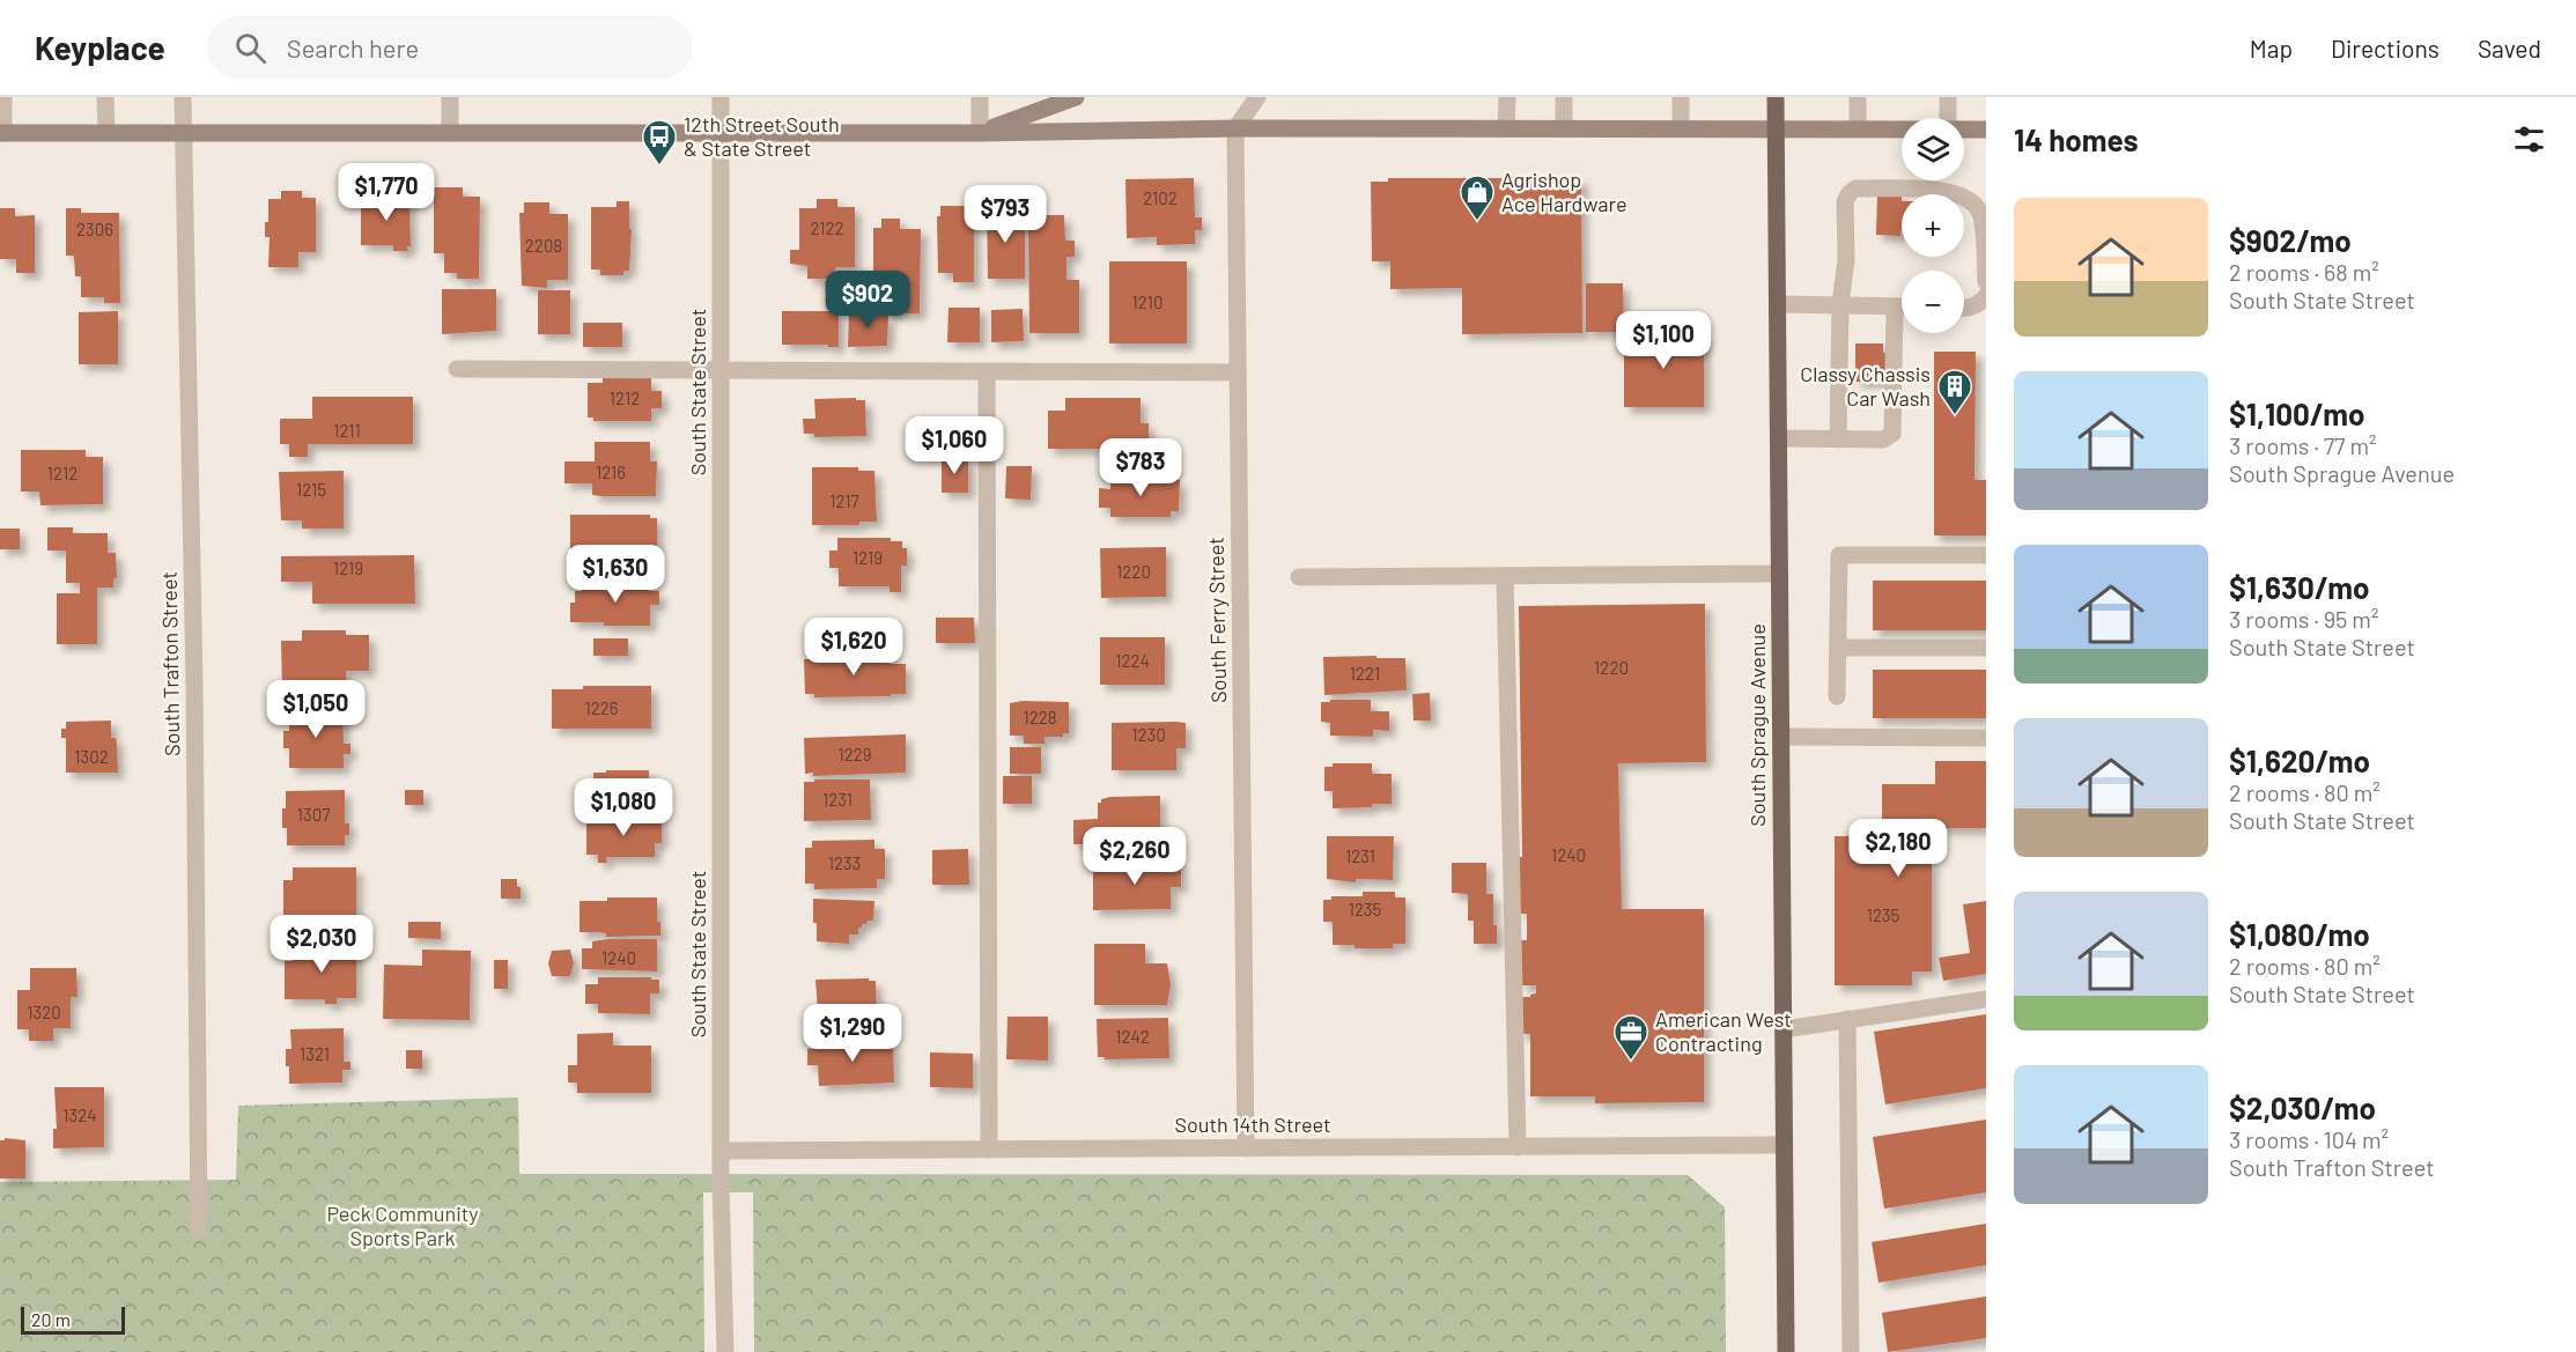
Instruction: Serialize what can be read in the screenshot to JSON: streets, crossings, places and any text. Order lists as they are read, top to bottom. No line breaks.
{"streets":{"main road":["South Sprague Avenue"],"street":["South State Street","South Ferry Street","South Trafton Street","South 14th Street"]},"crossings":[["South State Street","South 14th Street"],["South Ferry Street","South 14th Street"],["South Sprague Avenue","South 14th Street"]],"parks":["Peck Community Sports Park"],"places":{"bus stop":["12th Street South & State Street"],"shop":["Agrishop Ace Hardware"],"building":["Classy Chassis Car Wash"],"office":["American West Contracting"]},"house_numbers":["2102","2122","2306","2208","1210","1212","1211","1216","1212","1215","1217","1219","1219","1220","1224","1220","1221","1226","1228","1230","1229","1302","1231","1307","1240","1231","1233","1235","1235","1240","1320","1242","1321","1324"],"scale_bar":"20 m","page":{"header":"Keyplace","search":"Search here","nav":["Map","Directions","Saved"],"heading":"14 homes","map_buttons":["+","−"],"price":["$1,770","$793","$902","$1,100","$1,060","$783","$1,630","$1,620","$1,050","$1,080","$2,180","$2,260","$2,030","$1,290"],"list":[{"name":"$902/mo","note":"2 rooms · 68 m² · South State Street"},{"name":"$1,100/mo","note":"3 rooms · 77 m² · South Sprague Avenue"},{"name":"$1,630/mo","note":"3 rooms · 95 m² · South State Street"},{"name":"$1,620/mo","note":"2 rooms · 80 m² · South State Street"},{"name":"$1,080/mo","note":"2 rooms · 80 m² · South State Street"},{"name":"$2,030/mo","note":"3 rooms · 104 m² · South Trafton Street"}],"scale":"20 m"}}
